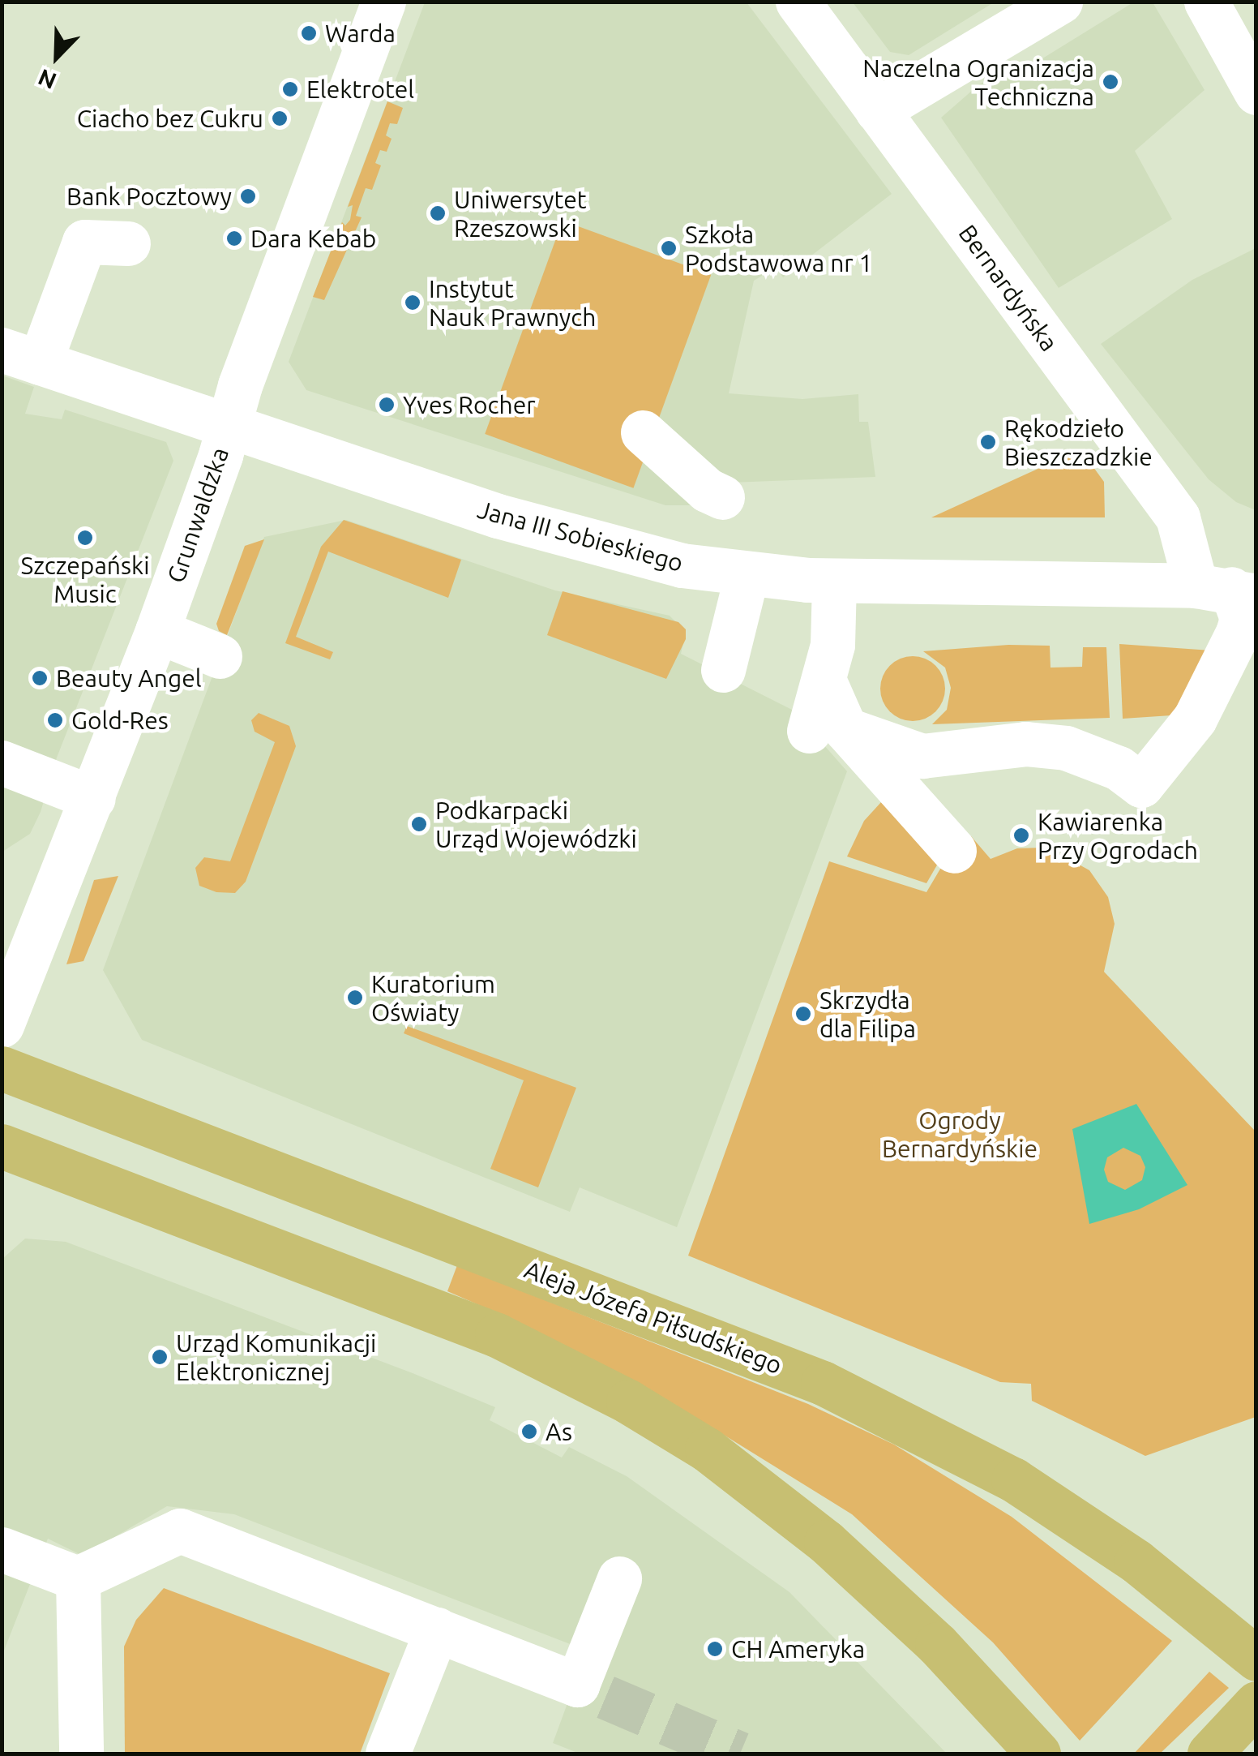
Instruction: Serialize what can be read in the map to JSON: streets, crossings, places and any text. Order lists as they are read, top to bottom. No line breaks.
{"streets":{"main road":["Aleja Józefa Piłsudskiego"],"street":["Bernardyńska","Grunwaldzka","Jana III Sobieskiego"]},"crossings":[["Bernardyńska","Jana III Sobieskiego"],["Grunwaldzka","Jana III Sobieskiego"]],"parks":["Ogrody Bernardyńskie"],"places":["Warda","Naczelna Ogranizacja Techniczna","Elektrotel","Ciacho bez Cukru","Bank Pocztowy","Uniwersytet Rzeszowski","Dara Kebab","Szkoła Podstawowa nr 1","Instytut Nauk Prawnych","Yves Rocher","Rękodzieło Bieszczadzkie","Szczepański Music","Beauty Angel","Gold-Res","Podkarpacki Urząd Wojewódzki","Kawiarenka Przy Ogrodach","Kuratorium Oświaty","Skrzydła dla Filipa","Urząd Komunikacji Elektronicznej","As","CH Ameryka"],"north":"bottom left"}
